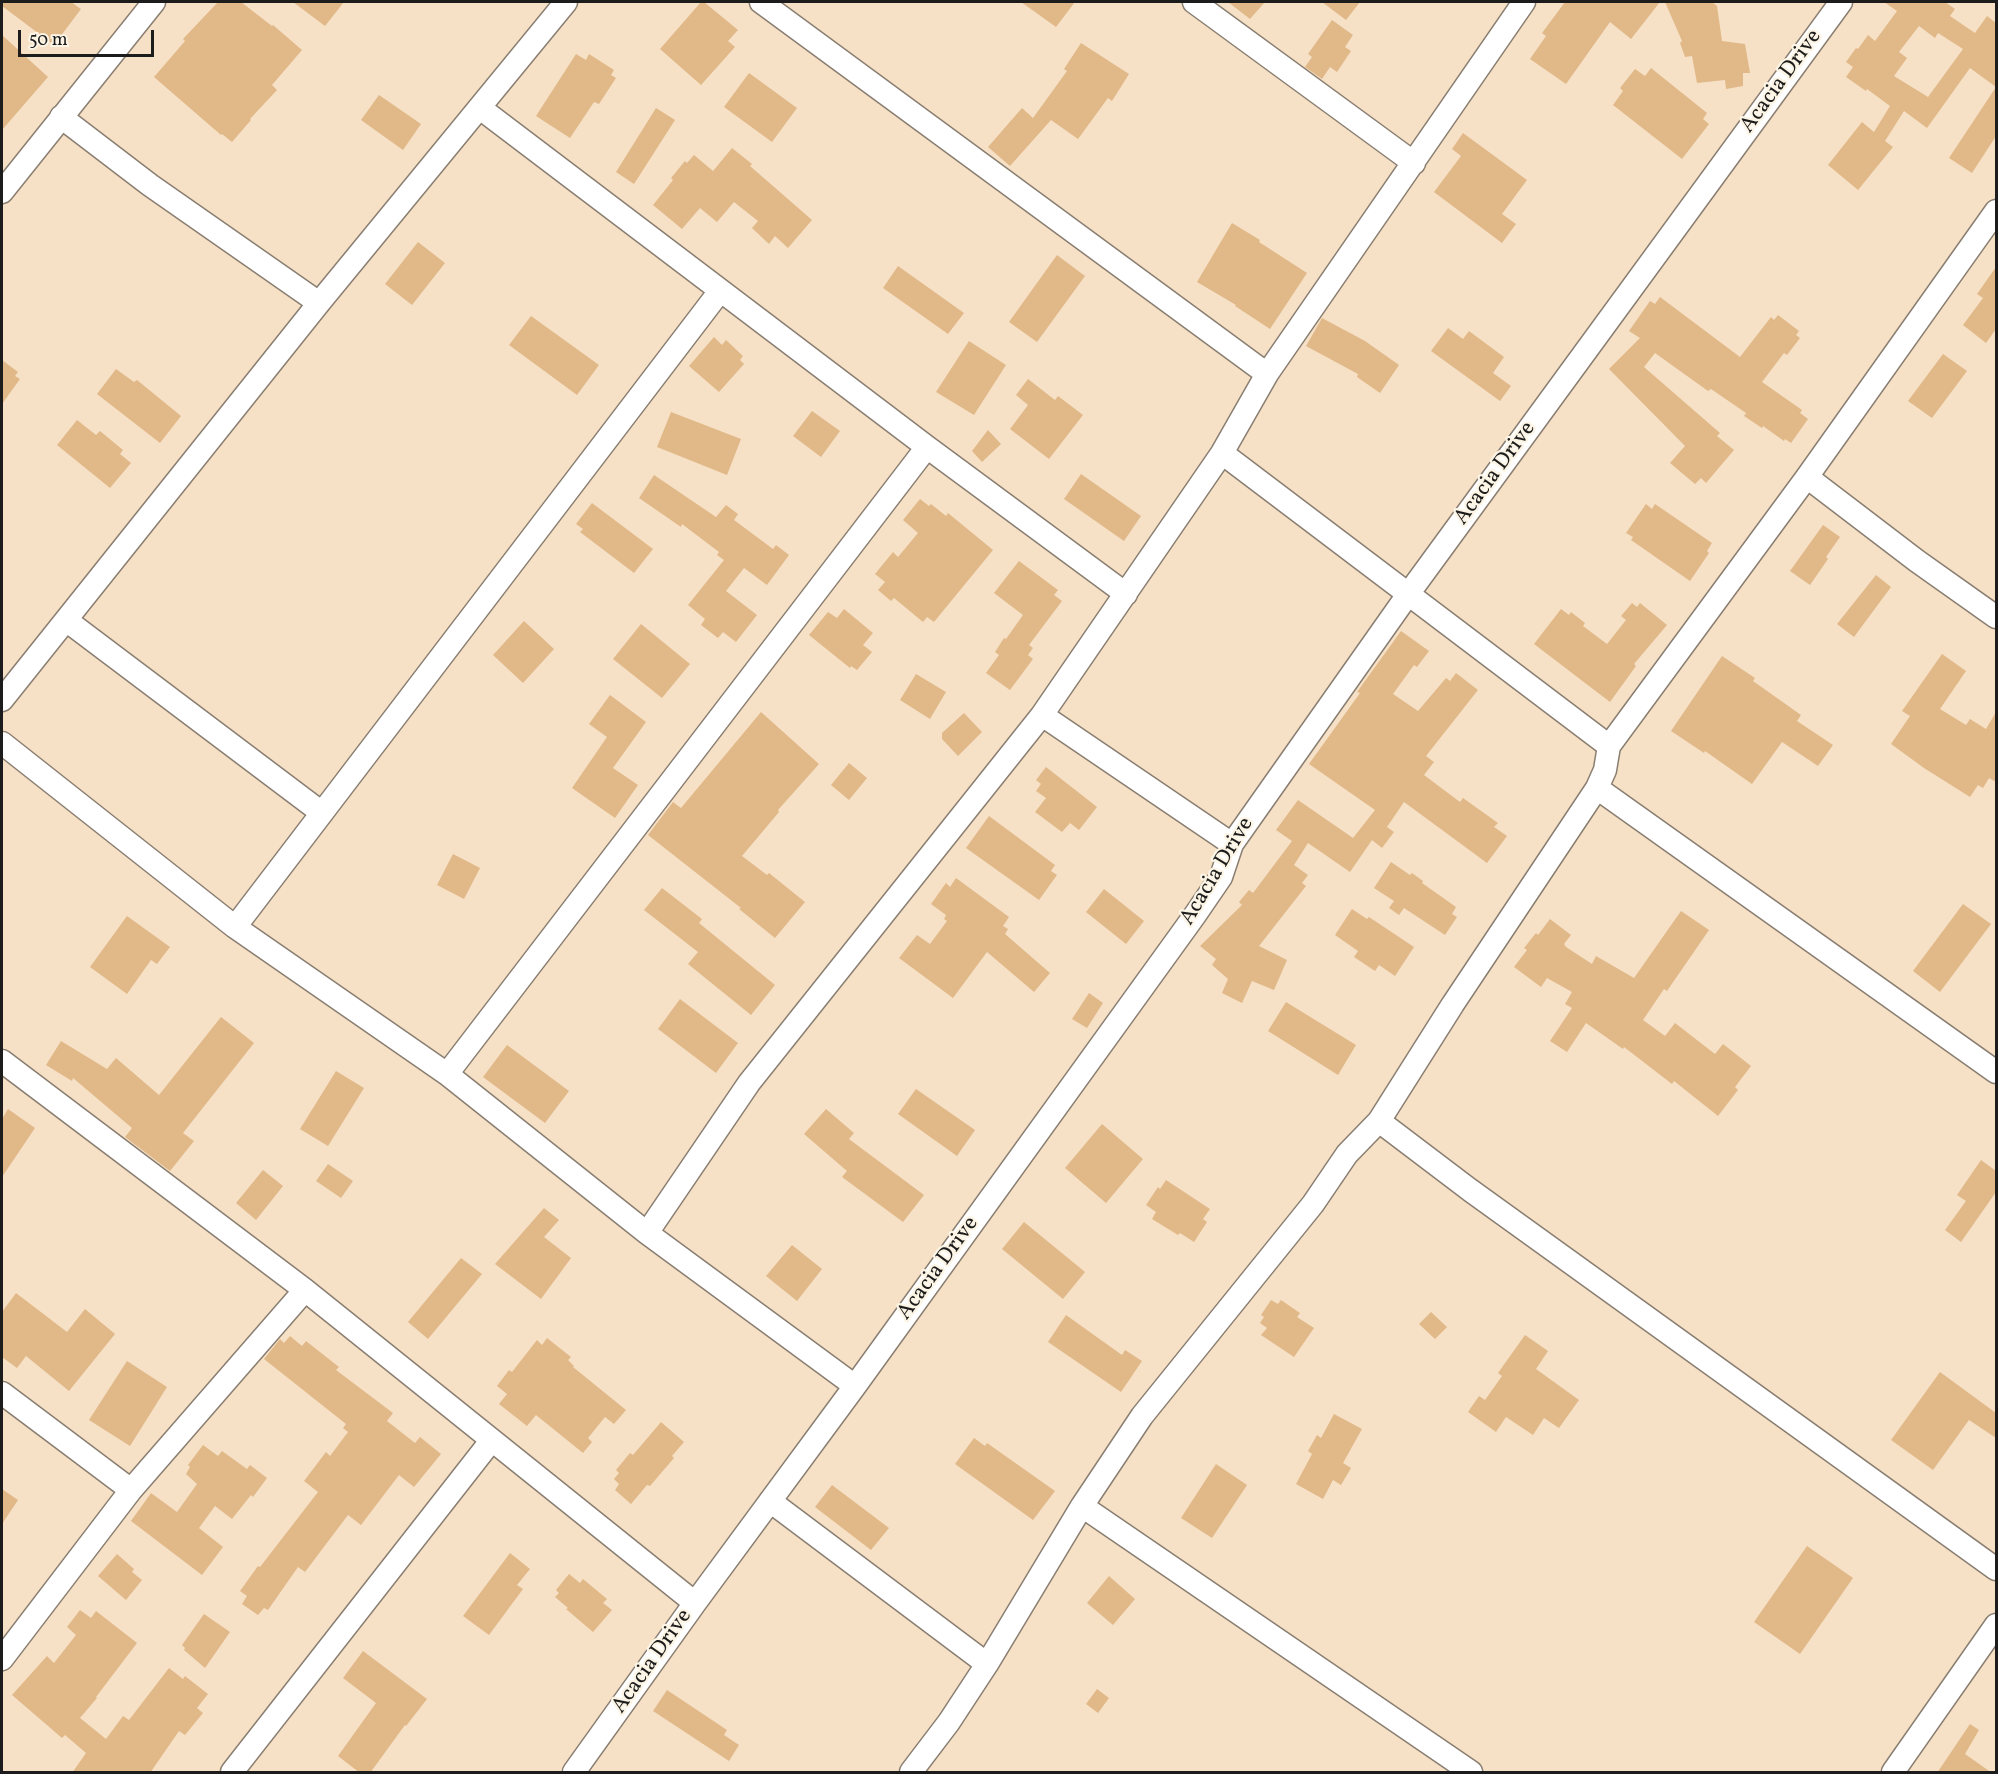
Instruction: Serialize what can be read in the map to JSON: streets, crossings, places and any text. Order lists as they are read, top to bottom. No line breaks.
{"streets":{"street":["Acacia Drive"]},"scale_bar":"50 m"}
